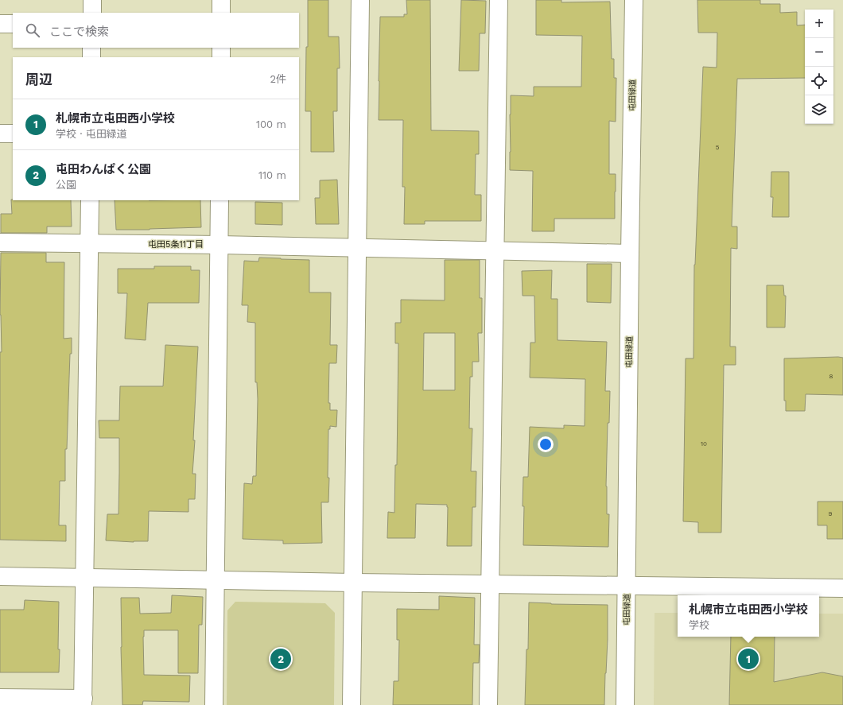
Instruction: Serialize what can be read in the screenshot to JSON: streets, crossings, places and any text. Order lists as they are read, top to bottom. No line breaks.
{"streets":{"street":["屯田緑道"]},"districts":["屯田5条11丁目"],"house_numbers":["5","8","10","9"],"page":{"map_buttons":["+","−"],"search":"ここで検索","heading":["周辺","2件"],"list":[{"mark":"1","name":"札幌市立屯田西小学校","note":"学校 · 屯田緑道","value":"100 m"},{"mark":"2","name":"屯田わんぱく公園","note":"公園","value":"110 m"}],"popup":["札幌市立屯田西小学校","学校"],"pins":["1","2"]}}
